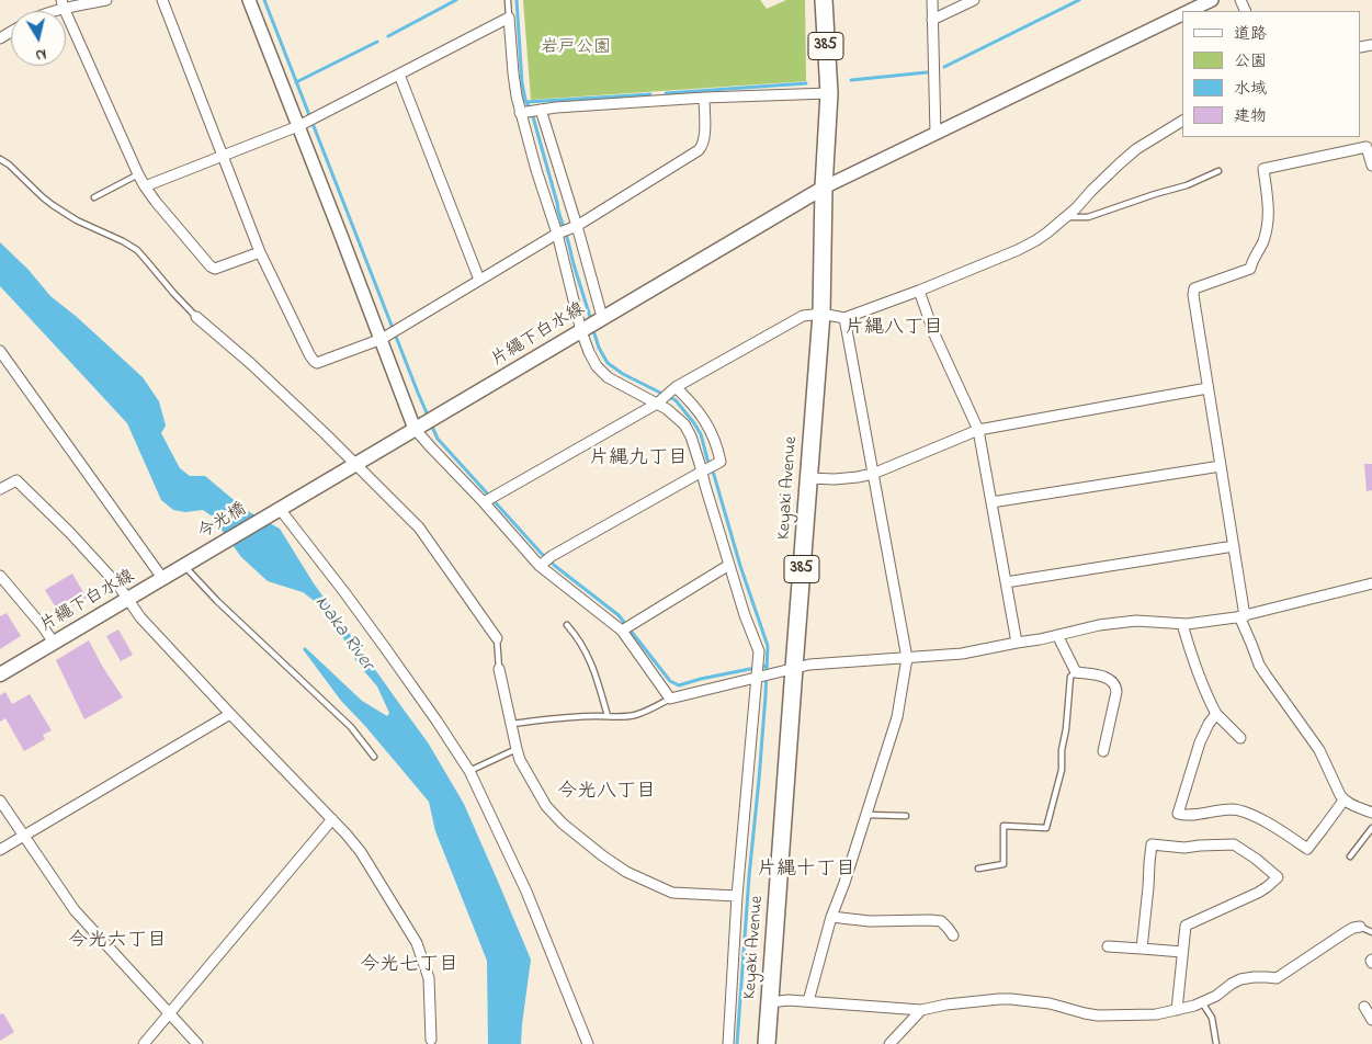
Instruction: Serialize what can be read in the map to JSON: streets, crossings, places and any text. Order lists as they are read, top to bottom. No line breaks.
{"streets":{"highway":["385","Keyaki Avenue"],"main road":["片繩下白水線","今光橋"]},"crossings":[["片繩下白水線","Keyaki Avenue"],["片繩下白水線","今光橋"]],"districts":["片縄八丁目","片縄九丁目","今光八丁目","片縄十丁目","今光六丁目","今光七丁目"],"water":["Naka River"],"parks":["岩戸公園"],"legend":["道路","公園","水域","建物"],"north":"bottom"}
